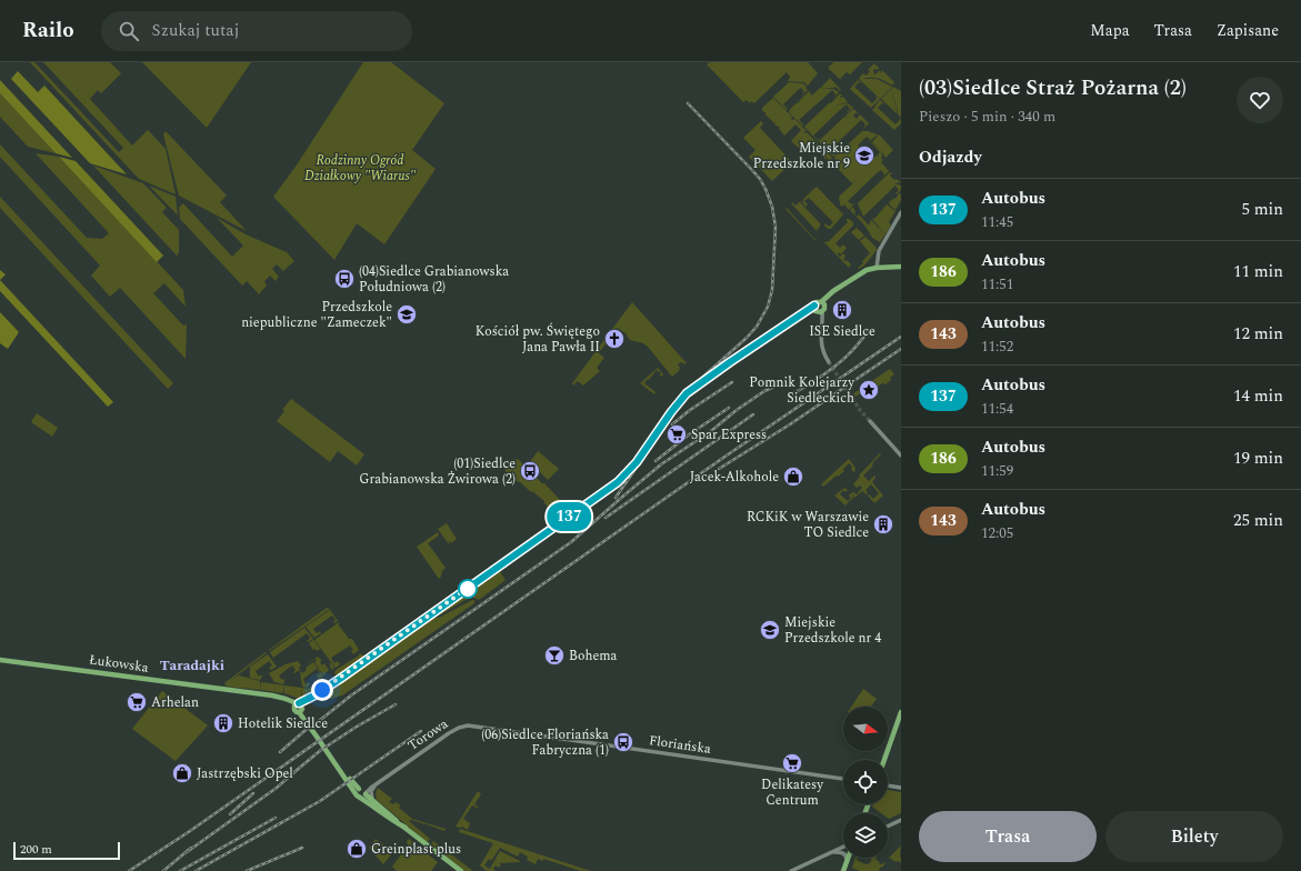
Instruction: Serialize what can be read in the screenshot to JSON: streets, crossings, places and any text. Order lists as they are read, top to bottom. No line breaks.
{"streets":{"main road":["Łukowska"],"street":["Torowa","Floriańska"]},"crossings":[["Łukowska","Torowa"],["Torowa","Floriańska"]],"districts":["Taradajki"],"parks":["Rodzinny Ogród Działkowy \"Wiarus\""],"places":{"school or university":["Miejskie Przedszkole nr 9","Przedszkole niepubliczne \"Zameczek\"","Miejskie Przedszkole nr 4"],"bus stop":["(04)Siedlce Grabianowska Południowa (2)","(01)Siedlce Grabianowska Żwirowa (2)","(06)Siedlce Floriańska Fabryczna (1)"],"building":["ISE Siedlce","RCKiK w Warszawie TO Siedlce","Hotelik Siedlce"],"church":["Kościół pw. Świętego Jana Pawła II"],"place":["Pomnik Kolejarzy Siedleckich"],"supermarket":["Spar Express","Arhelan","Delikatesy Centrum"],"shop":["Jacek-Alkohole","Jastrzębski Opel","Greinplast plus"],"bar":["Bohema"]},"lines":["bus line 137"],"scale_bar":"200 m","north":"right","page":{"header":"Railo","search":"Szukaj tutaj","nav":["Mapa","Trasa","Zapisane"],"on_map":"137","heading":[["(03)Siedlce Straż Pożarna (2)","Pieszo · 5 min · 340 m"],"Odjazdy"],"list":[{"mark":"137","name":"Autobus","note":"11:45","value":"5 min"},{"mark":"186","name":"Autobus","note":"11:51","value":"11 min"},{"mark":"143","name":"Autobus","note":"11:52","value":"12 min"},{"mark":"137","name":"Autobus","note":"11:54","value":"14 min"},{"mark":"186","name":"Autobus","note":"11:59","value":"19 min"},{"mark":"143","name":"Autobus","note":"12:05","value":"25 min"}],"buttons":["Trasa","Bilety"],"scale":"200 m"}}
